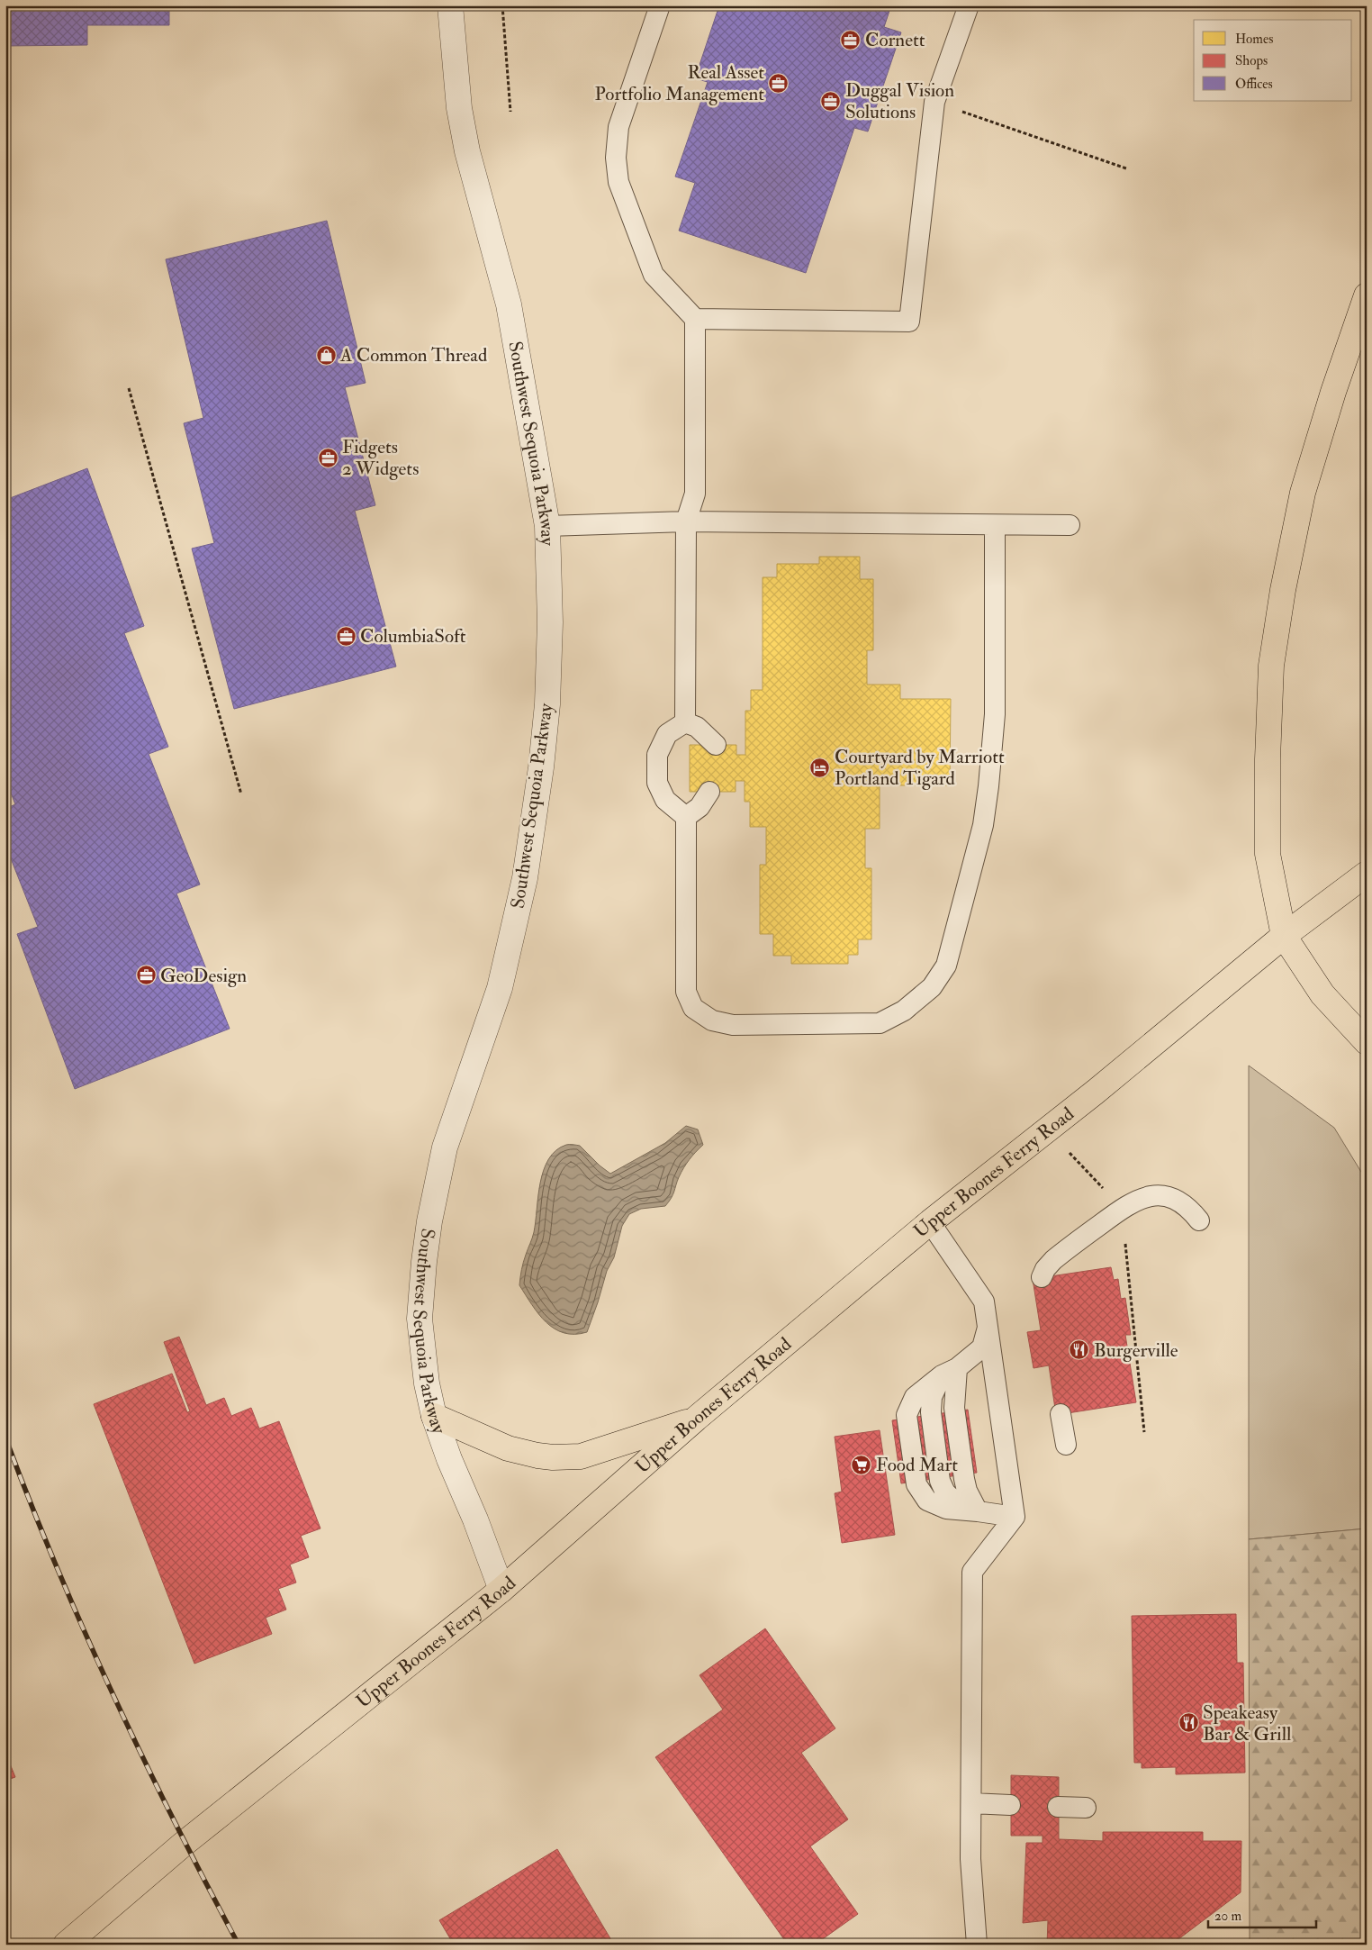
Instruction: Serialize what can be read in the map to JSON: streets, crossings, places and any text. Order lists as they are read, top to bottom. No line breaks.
{"streets":{"main road":["Upper Boones Ferry Road"],"street":["Southwest Sequoia Parkway"]},"crossings":[["Southwest Sequoia Parkway","Upper Boones Ferry Road"]],"places":{"office":["Cornett","Real Asset Portfolio Management","Duggal Vision Solutions","Fidgets 2 Widgets","ColumbiaSoft","GeoDesign"],"shop":["A Common Thread"],"hotel":["Courtyard by Marriott Portland Tigard"],"restaurant":["Burgerville","Speakeasy Bar & Grill"],"supermarket":["Food Mart"]},"legend":["Homes","Shops","Offices"],"scale_bar":"20 m"}
